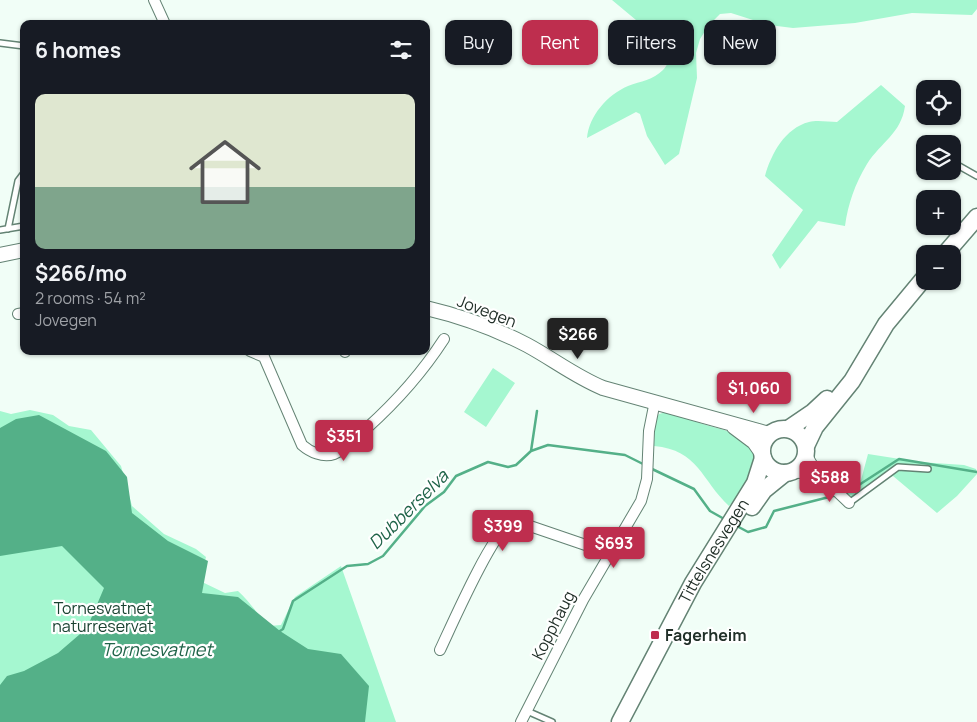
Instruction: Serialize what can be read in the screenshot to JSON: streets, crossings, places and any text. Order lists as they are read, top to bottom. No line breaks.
{"streets":{"main road":["Tittelsnesvegen"],"street":["Jovegen","Kopphaug"]},"crossings":[["Jovegen","Tittelsnesvegen"],["Jovegen","Kopphaug"]],"water":["Dubberselva","Tornesvatnet"],"parks":["Tornesvatnet naturreservat"],"places":{"transit":["Fagerheim"]},"page":{"chip":["Buy","Rent","Filters","New"],"heading":"6 homes","map_buttons":["+","−"],"list":[{"name":"$266/mo","note":"2 rooms · 54 m² · Jovegen"}],"price":["$266","$1,060","$351","$588","$399","$693"]}}
